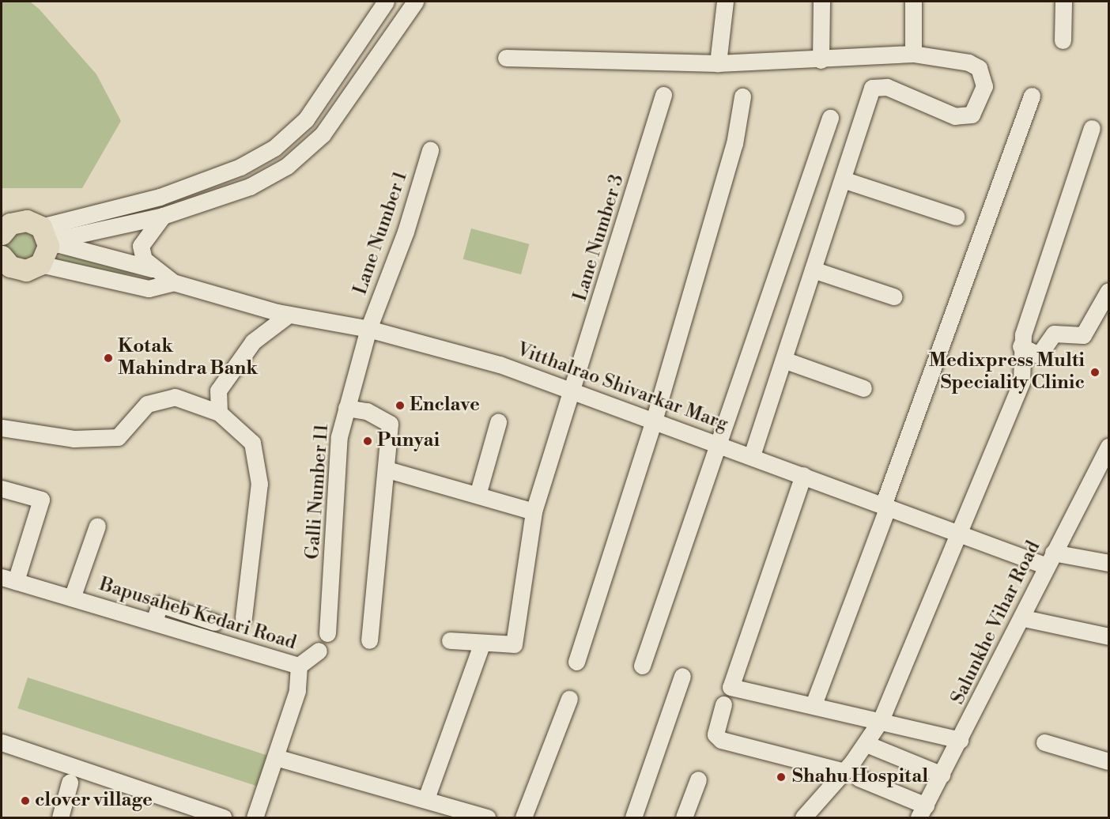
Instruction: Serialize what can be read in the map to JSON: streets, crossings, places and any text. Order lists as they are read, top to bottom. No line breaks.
{"streets":{"street":["Lane Number 1","Lane Number 3","Vitthalrao Shivarkar Marg","Galli Number 11","Bapusaheb Kedari Road","Salunkhe Vihar Road"]},"crossings":[["Lane Number 1","Vitthalrao Shivarkar Marg"],["Lane Number 1","Galli Number 11"],["Lane Number 3","Vitthalrao Shivarkar Marg"],["Vitthalrao Shivarkar Marg","Galli Number 11"],["Vitthalrao Shivarkar Marg","Salunkhe Vihar Road"]],"places":["Kotak Mahindra Bank","Medixpress Multi Speciality Clinic","Enclave","Punyai","Shahu Hospital","clover village"]}
